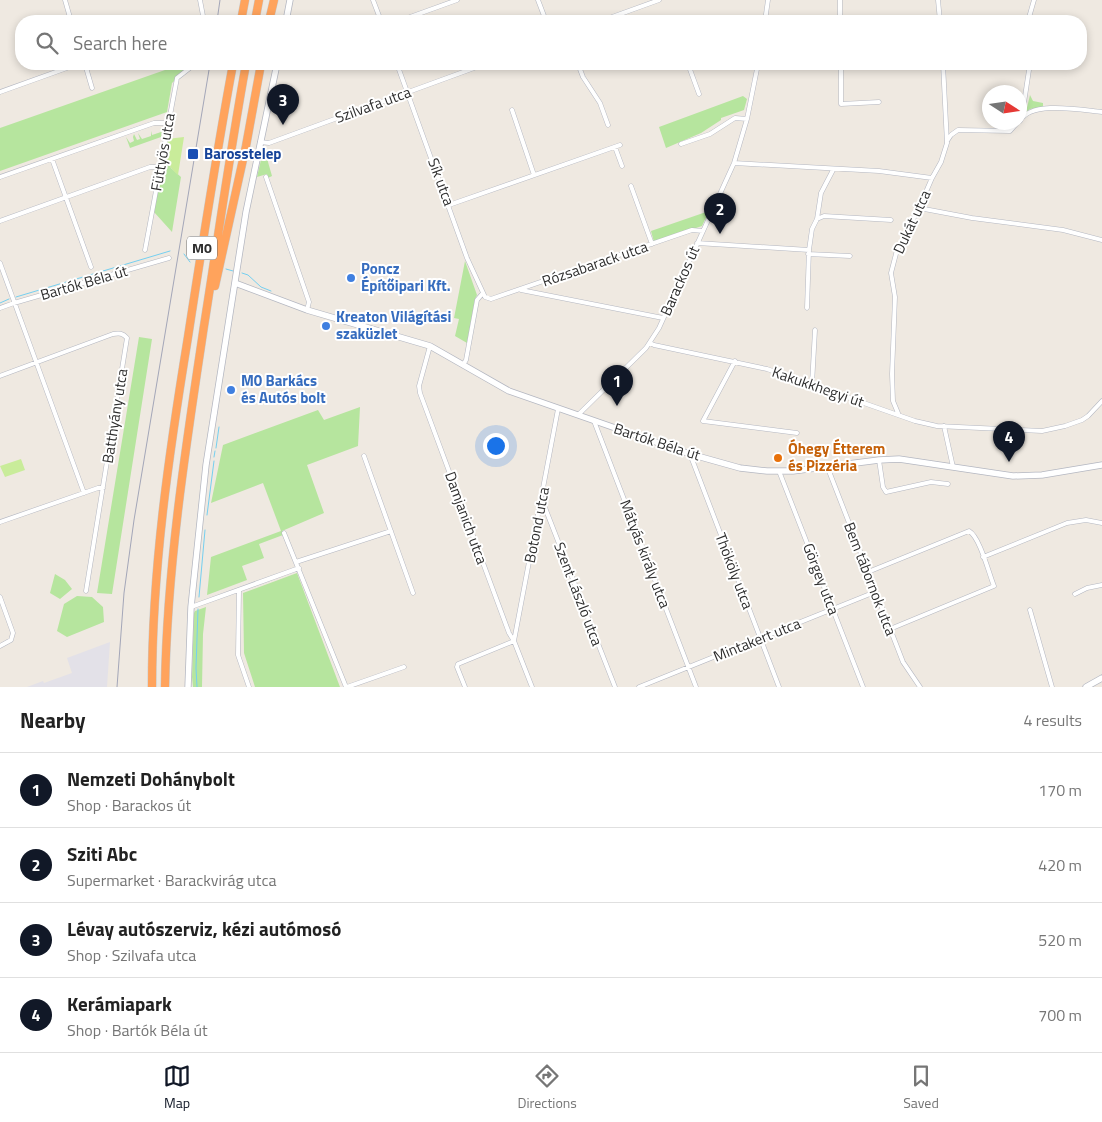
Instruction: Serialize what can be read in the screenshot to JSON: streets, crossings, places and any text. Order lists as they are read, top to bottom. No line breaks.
{"streets":{"highway":["M0"],"street":["Szilvafa utca","Füttyös utca","Sík utca","Dukát utca","Rózsabarack utca","Barackos út","Bartók Béla út","Kakukkhegyi út","Batthyány utca","Damjanich utca","Botond utca","Mátyás király utca","Thököly utca","Görgey utca","Bem tábornok utca","Szent László utca","Mintakert utca"]},"crossings":[["Szilvafa utca","Sík utca"],["Sík utca","Rózsabarack utca"],["Dukát utca","Kakukkhegyi út"],["Rózsabarack utca","Barackos út"],["Barackos út","Bartók Béla út"],["Barackos út","Kakukkhegyi út"],["Bartók Béla út","Damjanich utca"],["Bartók Béla út","Botond utca"],["Bartók Béla út","Mátyás király utca"],["Bartók Béla út","Thököly utca"],["Bartók Béla út","Görgey utca"],["Bartók Béla út","Bem tábornok utca"],["Damjanich utca","Botond utca"],["Botond utca","Szent László utca"],["Mátyás király utca","Mintakert utca"],["Thököly utca","Mintakert utca"],["Görgey utca","Mintakert utca"],["Bem tábornok utca","Mintakert utca"]],"places":{"transit":["Barosstelep"],"other":["Poncz Építőipari Kft.","Kreaton Világítási szaküzlet","M0 Barkács és Autós bolt","Óhegy Étterem és Pizzéria"]},"north":"right","page":{"search":"Search here","pins":["3","2","1","4"],"heading":["Nearby","4 results"],"list":[{"mark":"1","name":"Nemzeti Dohánybolt","note":"Shop · Barackos út","value":"170 m"},{"mark":"2","name":"Sziti Abc","note":"Supermarket · Barackvirág utca","value":"420 m"},{"mark":"3","name":"Lévay autószerviz, kézi autómosó","note":"Shop · Szilvafa utca","value":"520 m"},{"mark":"4","name":"Kerámiapark","note":"Shop · Bartók Béla út","value":"700 m"}],"nav":["Map","Directions","Saved"]}}
